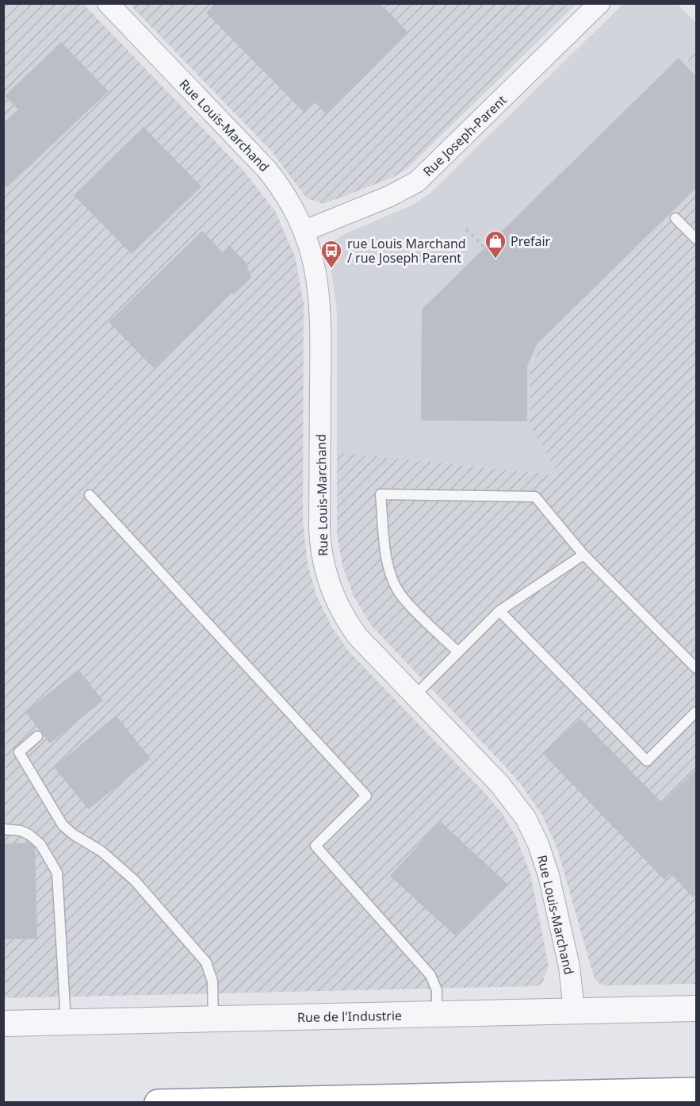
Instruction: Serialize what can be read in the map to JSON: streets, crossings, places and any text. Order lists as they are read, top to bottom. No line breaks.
{"streets":{"street":["Rue Louis-Marchand","Rue Joseph-Parent","Rue de l'Industrie"]},"crossings":[["Rue Louis-Marchand","Rue Joseph-Parent"],["Rue Louis-Marchand","Rue de l'Industrie"]],"places":{"shop":["Prefair"],"bus stop":["rue Louis Marchand / rue Joseph Parent"]}}
